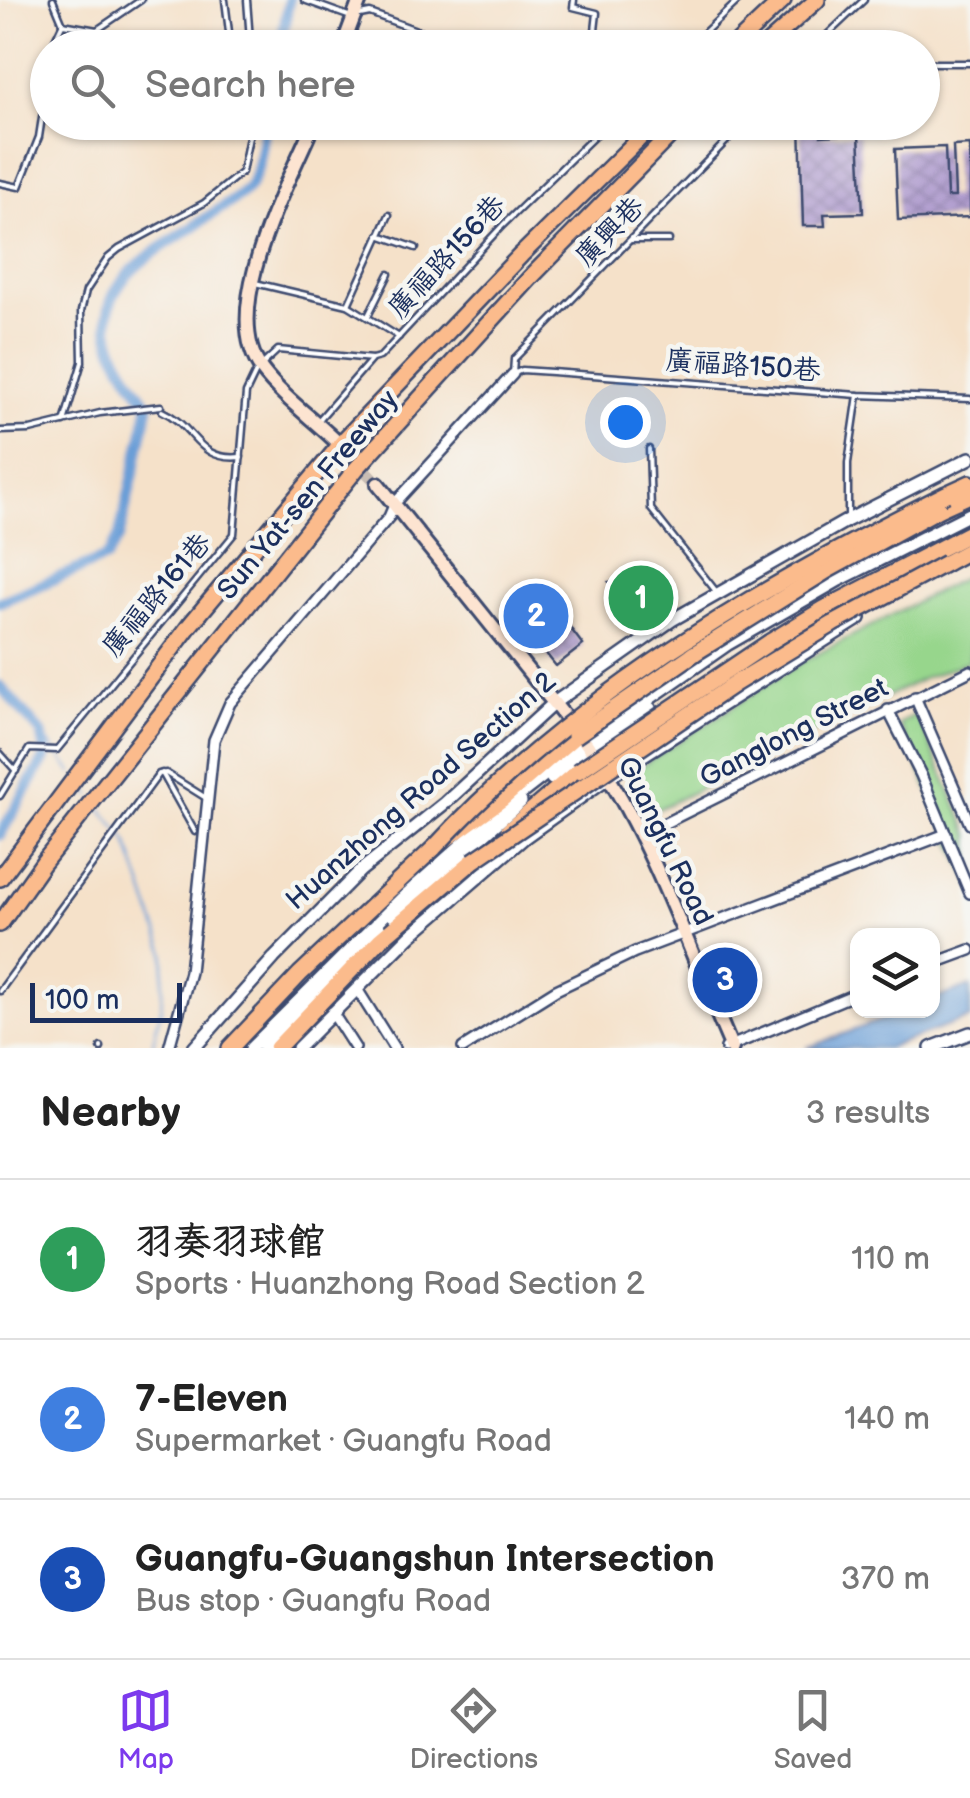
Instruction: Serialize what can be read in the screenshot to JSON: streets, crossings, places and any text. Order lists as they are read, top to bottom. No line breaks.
{"streets":{"highway":["Sun Yat-sen Freeway"],"main road":["Guangfu Road"],"street":["Ganglong Street","Huanzhong Road Section 2"],"lane":["廣興巷","廣福路156巷","廣福路150巷","廣福路161巷"]},"crossings":[["廣興巷","廣福路150巷"],["Ganglong Street","Guangfu Road"],["Huanzhong Road Section 2","Guangfu Road"]],"scale_bar":"100 m","page":{"search":"Search here","pins":["1","2","3"],"scale":"100 m","heading":["Nearby","3 results"],"list":[{"mark":"1","name":"羽奏羽球館","note":"Sports · Huanzhong Road Section 2","value":"110 m"},{"mark":"2","name":"7-Eleven","note":"Supermarket · Guangfu Road","value":"140 m"},{"mark":"3","name":"Guangfu-Guangshun Intersection","note":"Bus stop · Guangfu Road","value":"370 m"}],"nav":["Map","Directions","Saved"]}}
